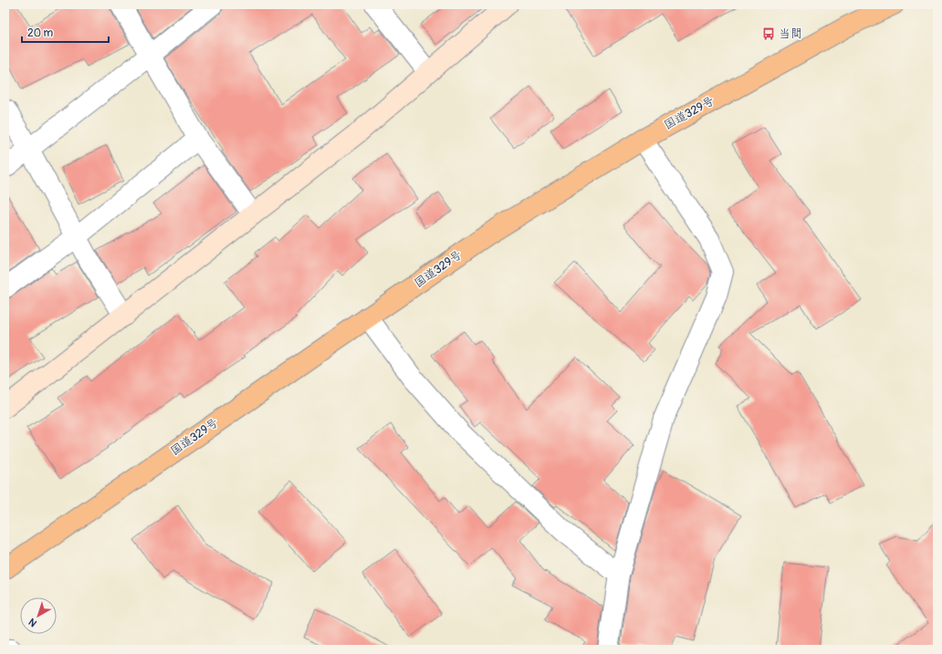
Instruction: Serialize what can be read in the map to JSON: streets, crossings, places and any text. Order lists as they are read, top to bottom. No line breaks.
{"streets":{"highway":["国道329号"]},"places":{"bus stop":["当間"]},"scale_bar":"20 m","north":"bottom left"}
